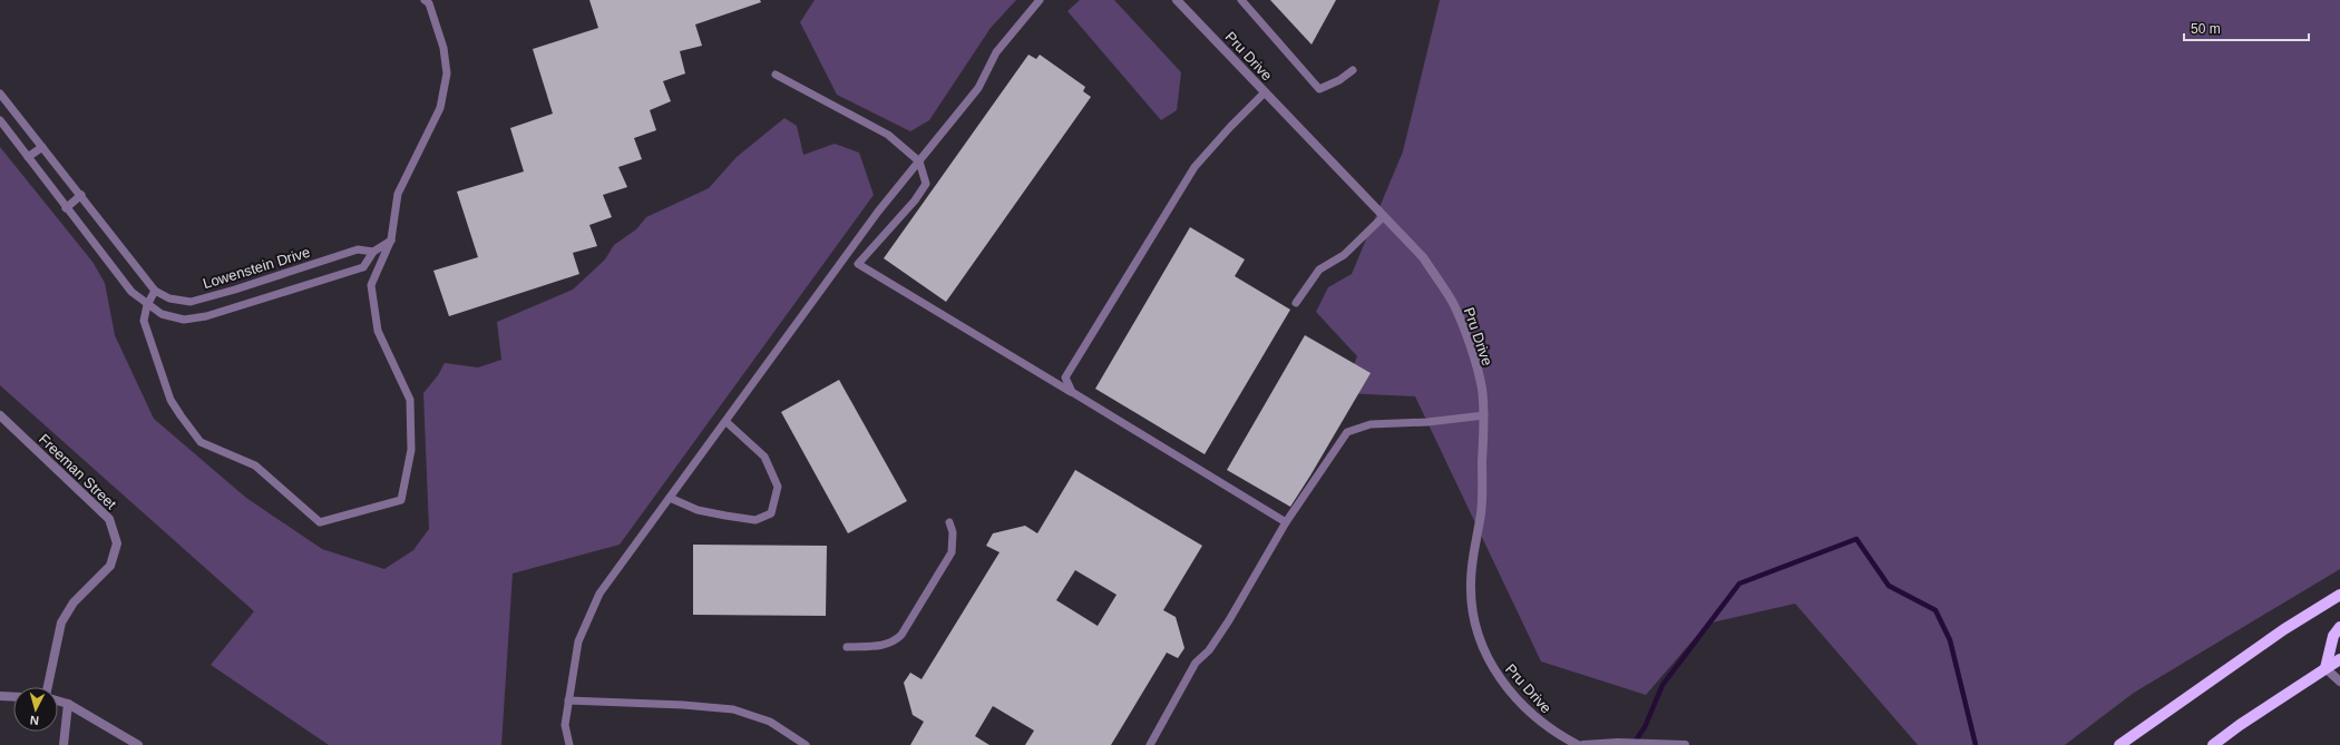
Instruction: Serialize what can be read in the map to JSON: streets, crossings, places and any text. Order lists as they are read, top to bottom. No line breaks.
{"streets":{"street":["Pru Drive","Freeman Street"],"lane":["Lowenstein Drive"]},"scale_bar":"50 m","north":"bottom"}
